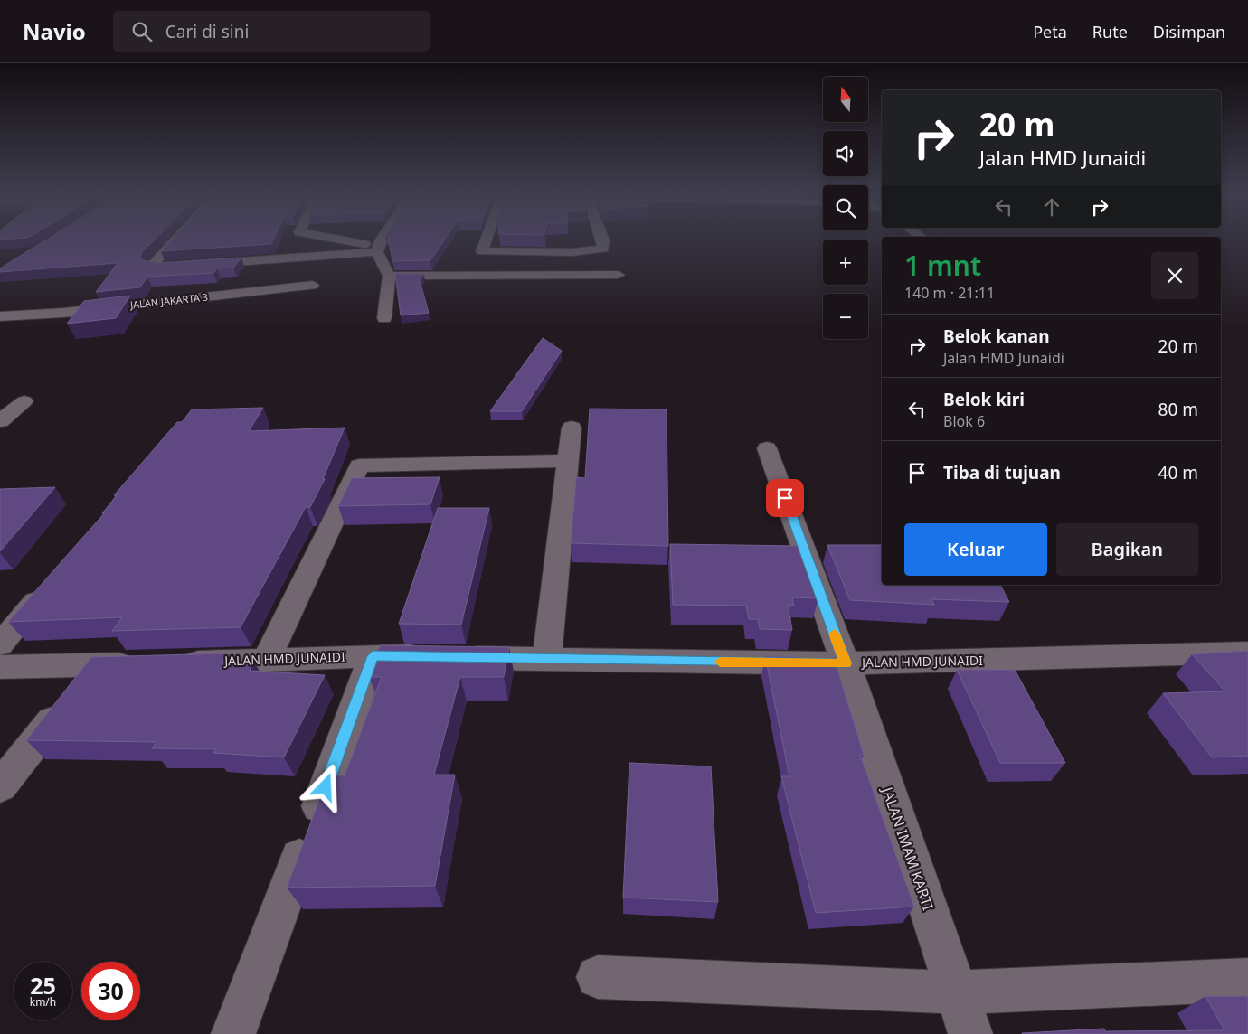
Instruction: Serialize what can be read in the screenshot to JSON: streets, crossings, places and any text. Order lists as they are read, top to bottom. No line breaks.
{"streets":{"street":["JALAN JAKARTA 3","JALAN HMD JUNAIDI","JALAN IMAM KARTI"]},"crossings":[["JALAN HMD JUNAIDI","JALAN IMAM KARTI"]],"north":"top","page":{"header":"Navio","search":"Cari di sini","nav":["Peta","Rute","Disimpan"],"map_buttons":["+","−"],"turn":["20 m","Jalan HMD Junaidi"],"heading":["1 mnt","140 m · 21:11"],"list":[{"name":"Belok kanan","note":"Jalan HMD Junaidi","value":"20 m"},{"name":"Belok kiri","note":"Blok 6","value":"80 m"},{"name":"Tiba di tujuan","value":"40 m"}],"buttons":["Keluar","Bagikan"],"speed":"25 km/h","limit":"30"}}
